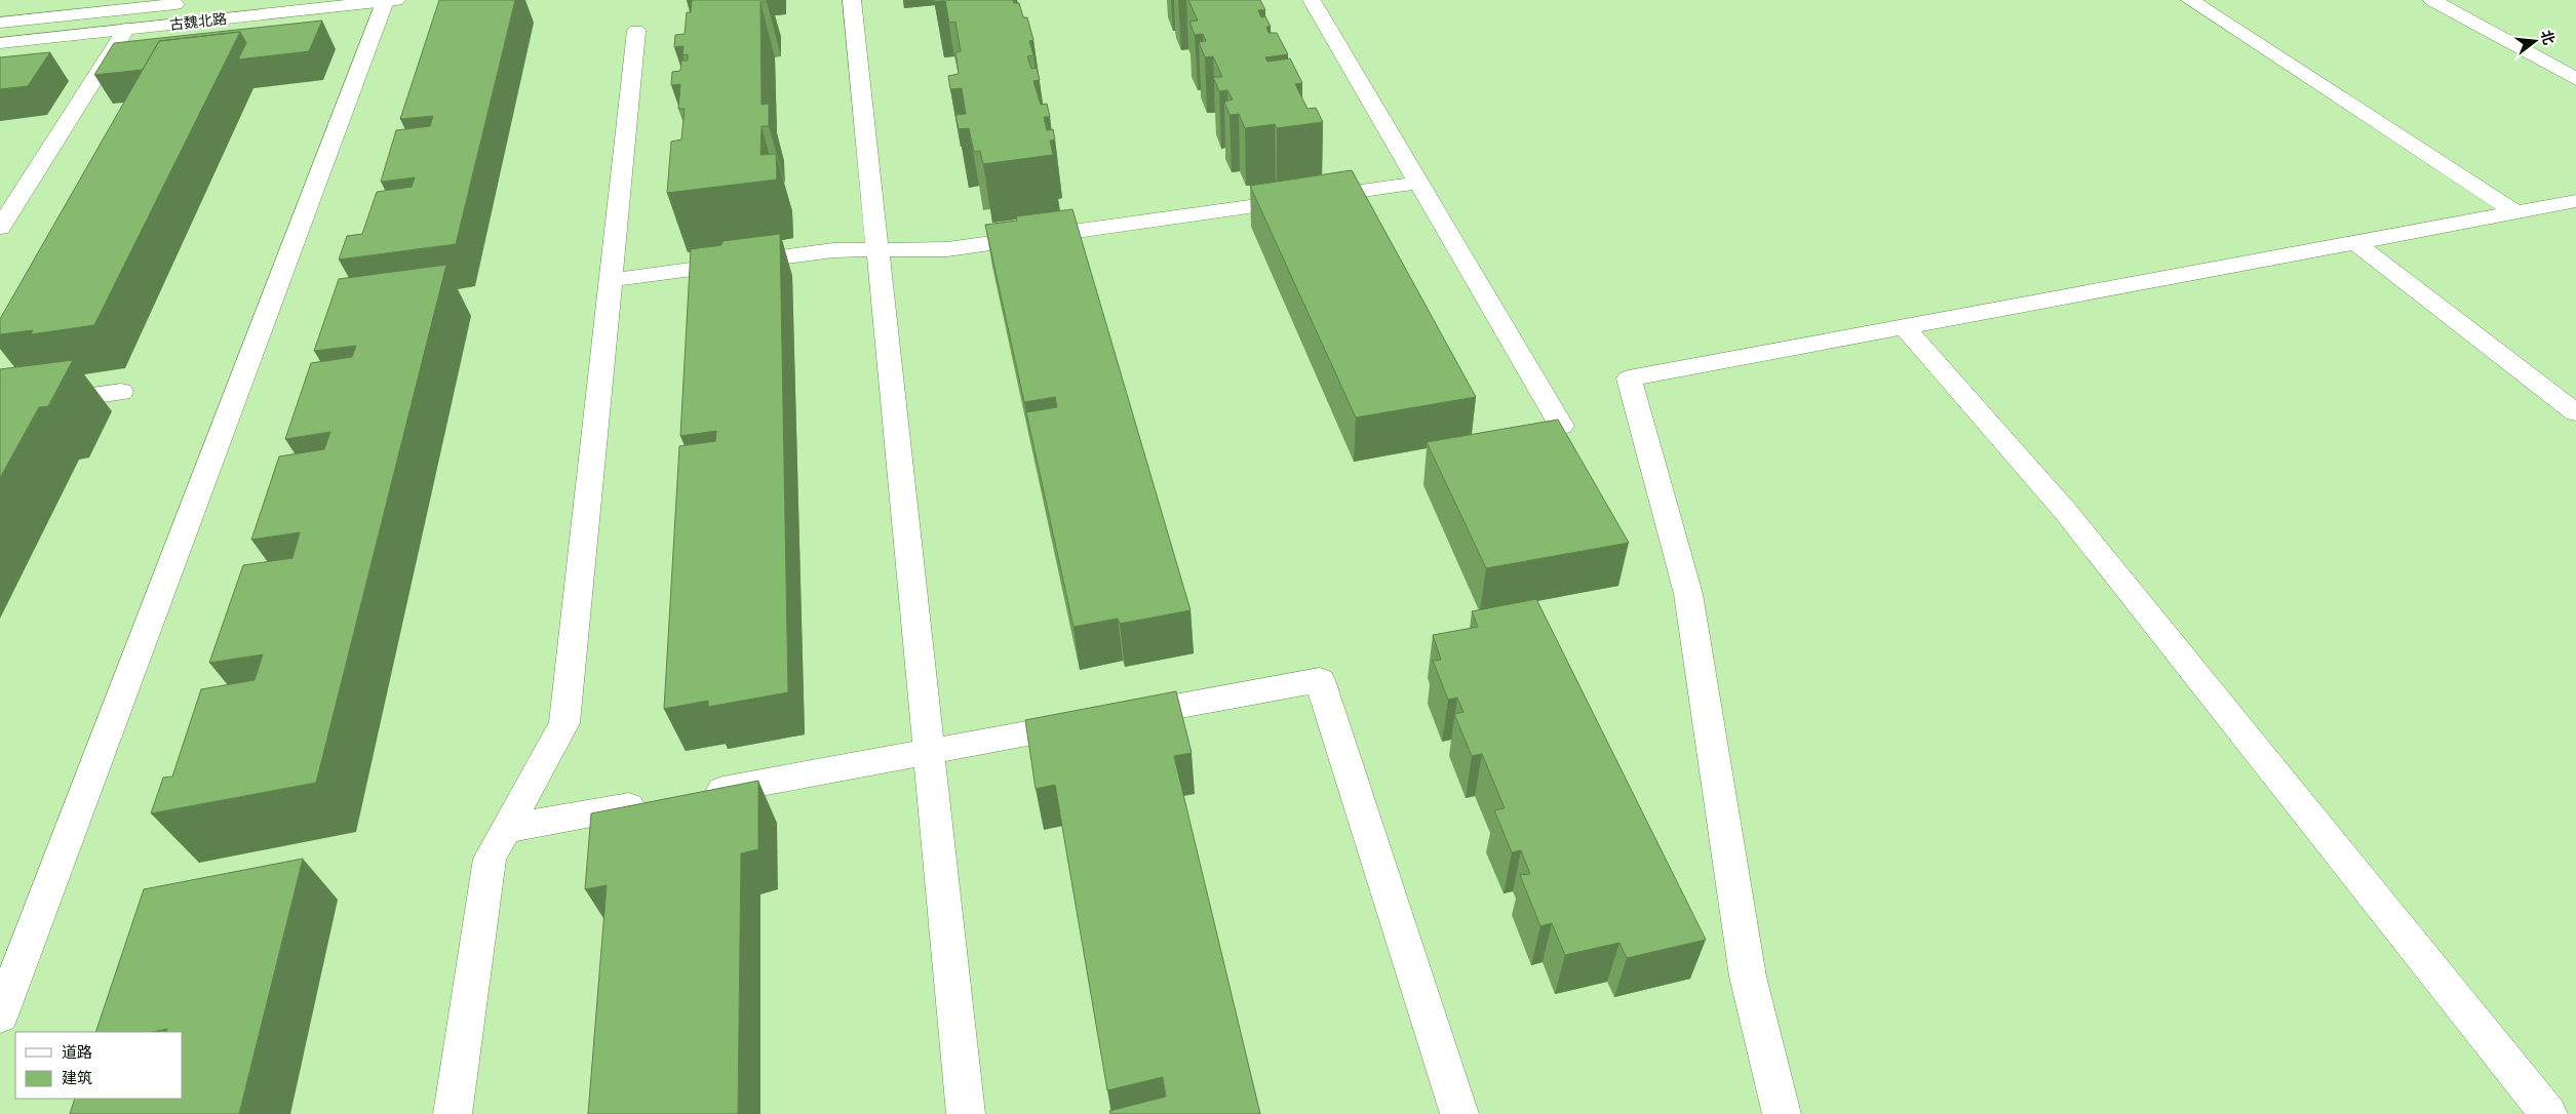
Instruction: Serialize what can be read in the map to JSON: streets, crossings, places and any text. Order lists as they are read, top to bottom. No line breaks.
{"streets":{"street":["古魏北路"]},"legend":["道路","建筑"],"north":"right"}
